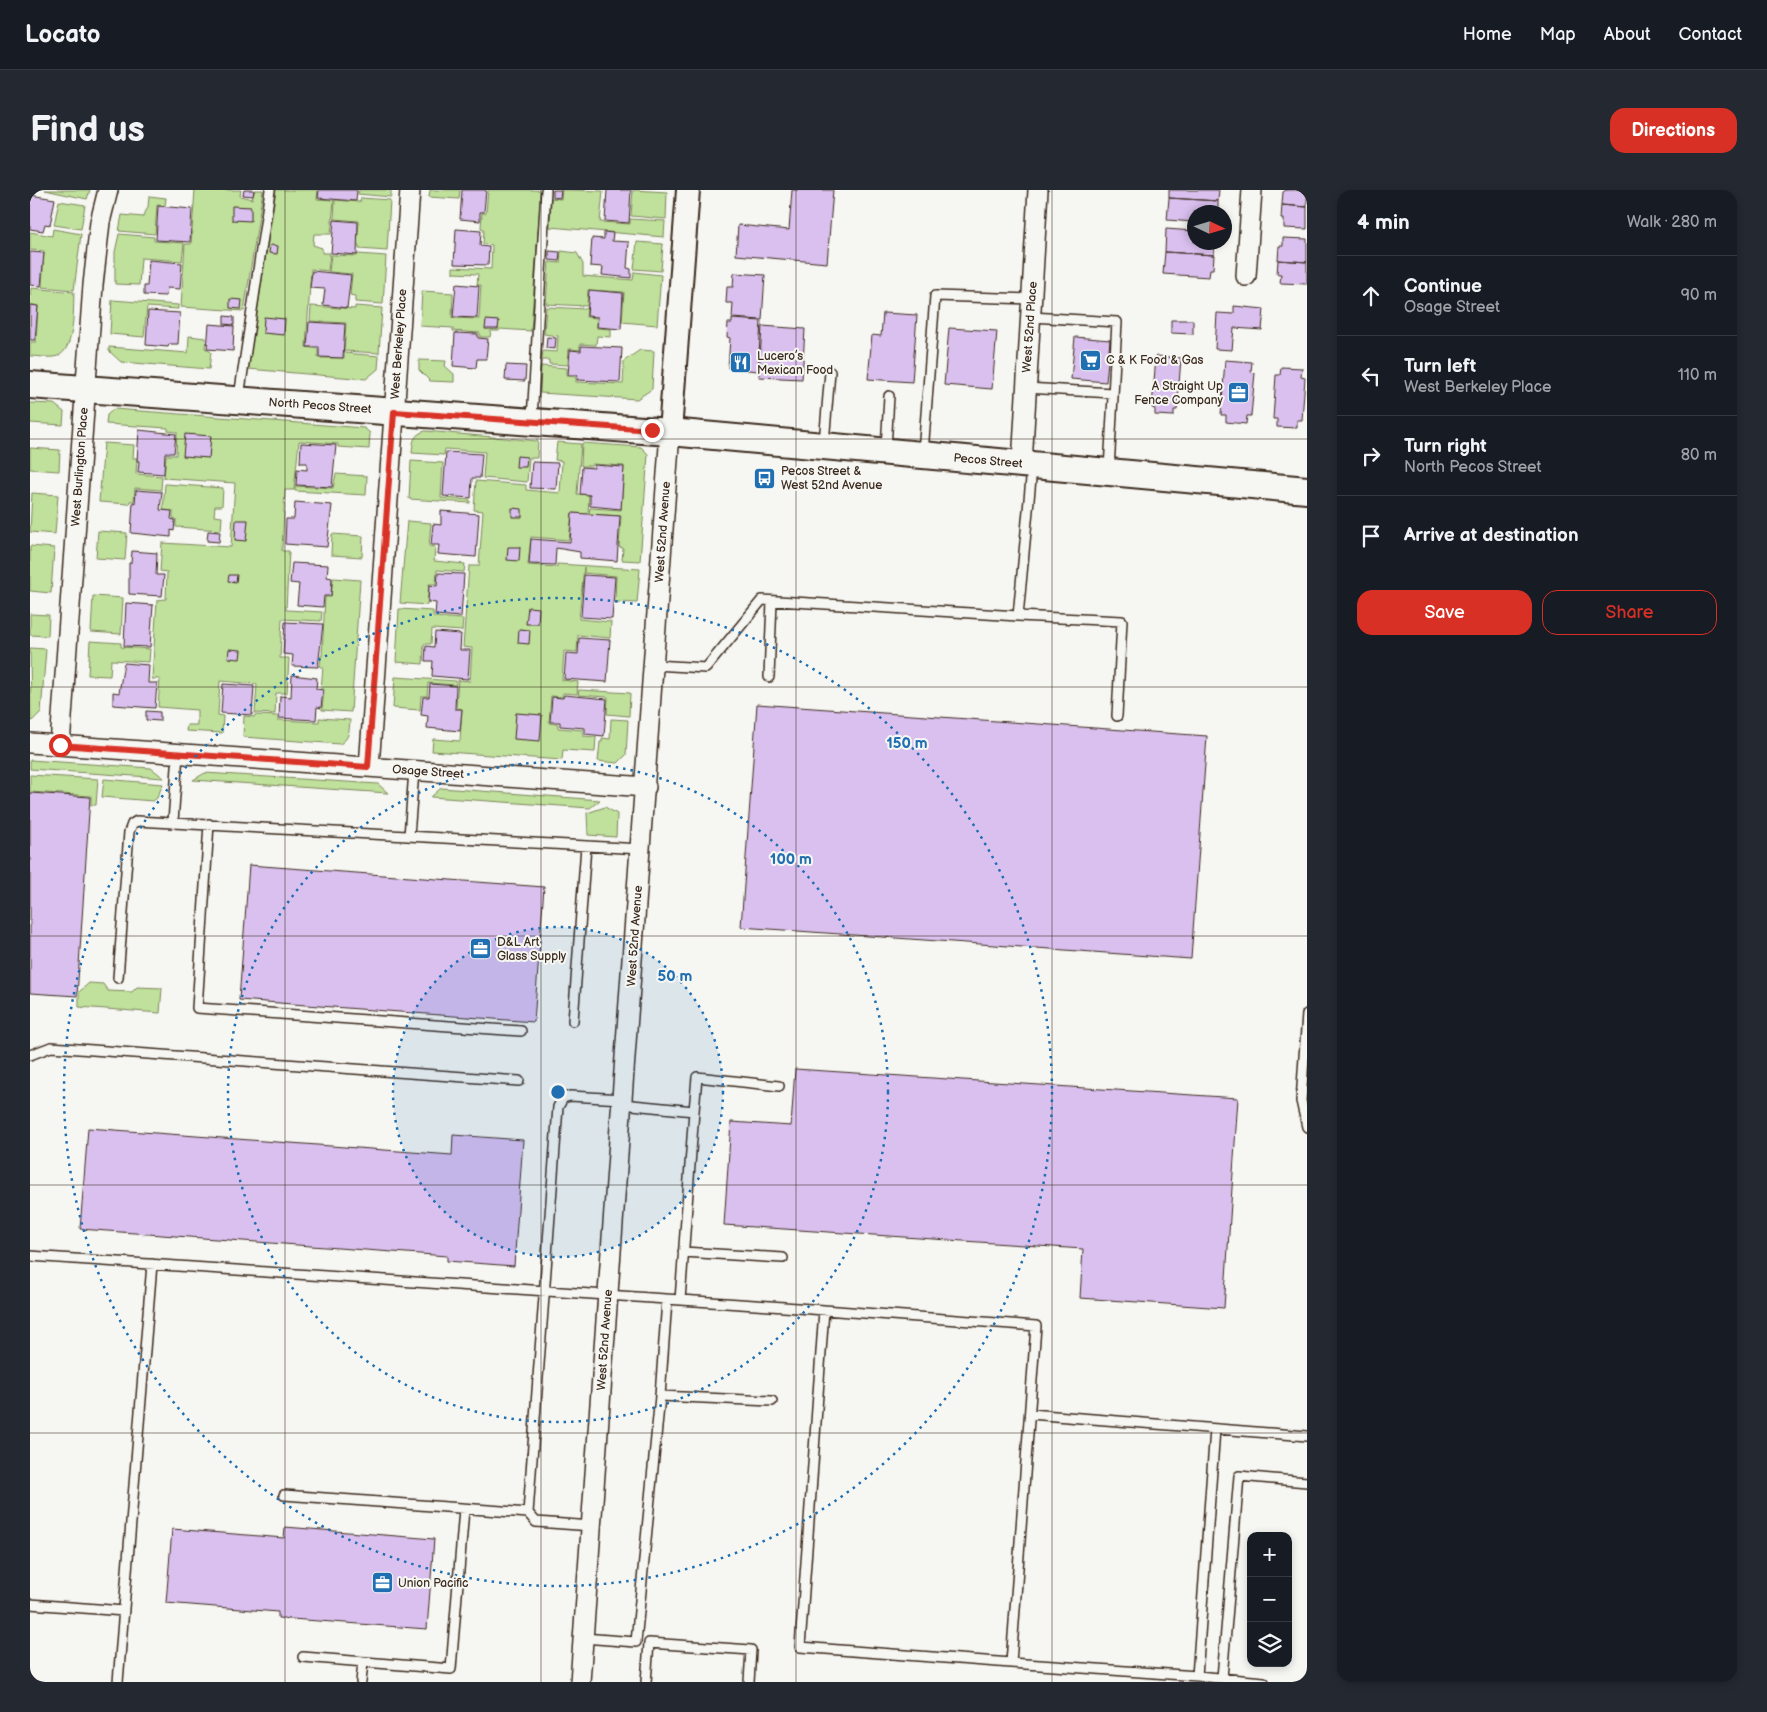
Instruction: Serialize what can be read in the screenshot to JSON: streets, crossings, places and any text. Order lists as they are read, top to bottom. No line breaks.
{"streets":{"main road":["North Pecos Street","Pecos Street"],"street":["West 52nd Place","West Berkeley Place","West Burlington Place","West 52nd Avenue","Osage Street"]},"crossings":[["West 52nd Place","Pecos Street"],["West Berkeley Place","North Pecos Street"],["West Berkeley Place","Osage Street"],["North Pecos Street","Pecos Street"],["North Pecos Street","West Burlington Place"],["North Pecos Street","West 52nd Avenue"],["Pecos Street","West 52nd Avenue"],["West Burlington Place","Osage Street"],["West 52nd Avenue","Osage Street"]],"places":{"supermarket":["C & K Food & Gas"],"restaurant":["Lucero’s Mexican Food"],"office":["A Straight Up Fence Company","D&L Art Glass Supply","Union Pacific"],"bus stop":["Pecos Street & West 52nd Avenue"]},"north":"right","page":{"header":"Locato","nav":["Home","Map","About","Contact"],"buttons":["Directions",["Save","Share"]],"title":"Find us","heading":["4 min","Walk · 280 m"],"list":[["Continue","Osage Street","90 m"],["Turn left","West Berkeley Place","110 m"],["Turn right","North Pecos Street","80 m"],"Arrive at destination"],"map_buttons":["+","−"]},"rings":["150 m","100 m","50 m"]}
